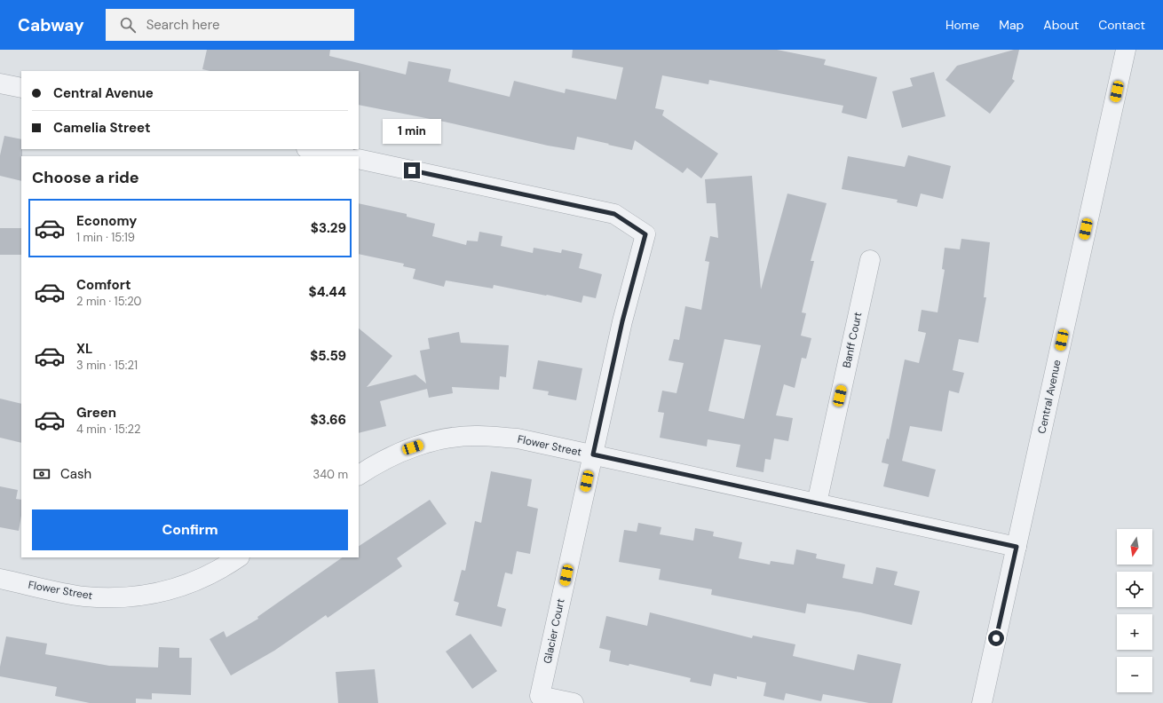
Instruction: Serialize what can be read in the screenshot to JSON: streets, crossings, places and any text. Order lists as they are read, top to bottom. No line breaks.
{"streets":{"street":["Banff Court","Central Avenue","Flower Street","Glacier Court"]},"crossings":[["Banff Court","Flower Street"],["Central Avenue","Flower Street"],["Flower Street","Glacier Court"]],"north":"bottom","page":{"header":"Cabway","search":"Search here","nav":["Home","Map","About","Contact"],"banner":["Central Avenue","Camelia Street"],"bubble":"1 min","heading":"Choose a ride","list":[{"name":"Economy","note":"1 min · 15:19","value":"$3.29"},{"name":"Comfort","note":"2 min · 15:20","value":"$4.44"},{"name":"XL","note":"3 min · 15:21","value":"$5.59"},{"name":"Green","note":"4 min · 15:22","value":"$3.66"}],"pay":["Cash","340 m"],"buttons":"Confirm","map_buttons":["+","−"]}}
